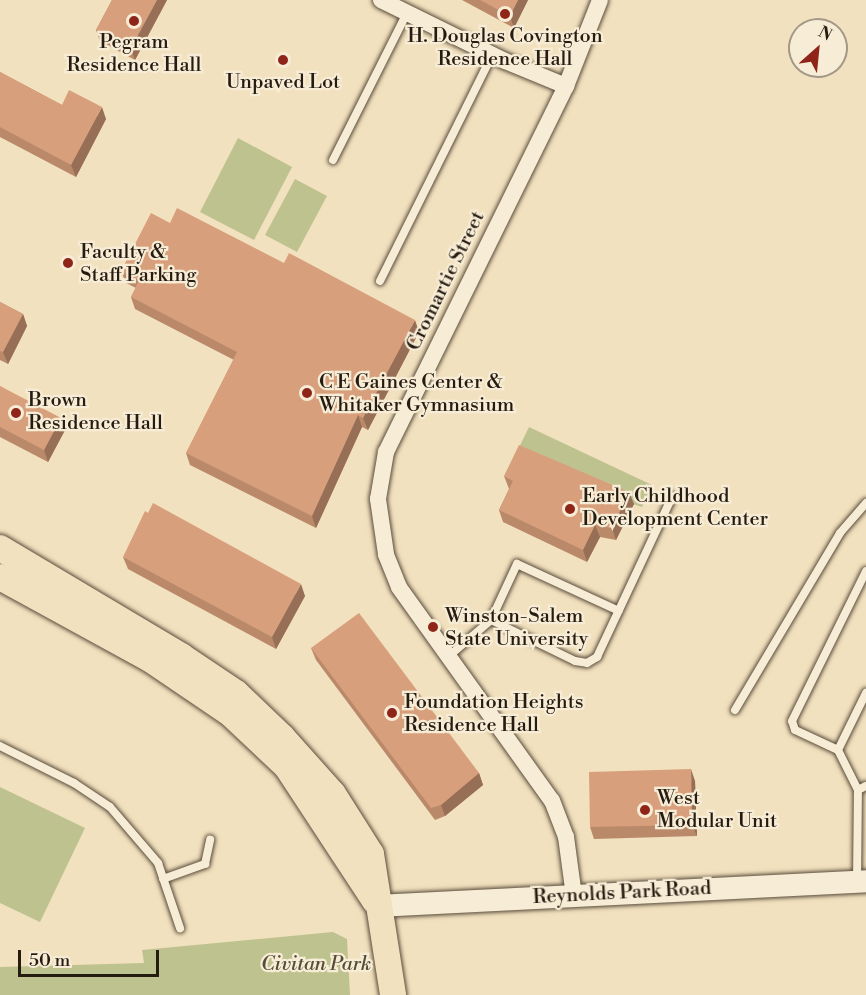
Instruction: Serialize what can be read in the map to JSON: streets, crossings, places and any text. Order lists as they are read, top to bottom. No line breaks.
{"streets":{"main road":["Reynolds Park Road"],"street":["Cromartie Street"]},"crossings":[["Cromartie Street","Reynolds Park Road"]],"parks":["Civitan Park"],"places":["H. Douglas Covington Residence Hall","Pegram Residence Hall","Unpaved Lot","Faculty & Staff Parking","C E Gaines Center & Whitaker Gymnasium","Brown Residence Hall","Early Childhood Development Center","Winston-Salem State University","Foundation Heights Residence Hall","West Modular Unit"],"scale_bar":"50 m","north":"top right"}
